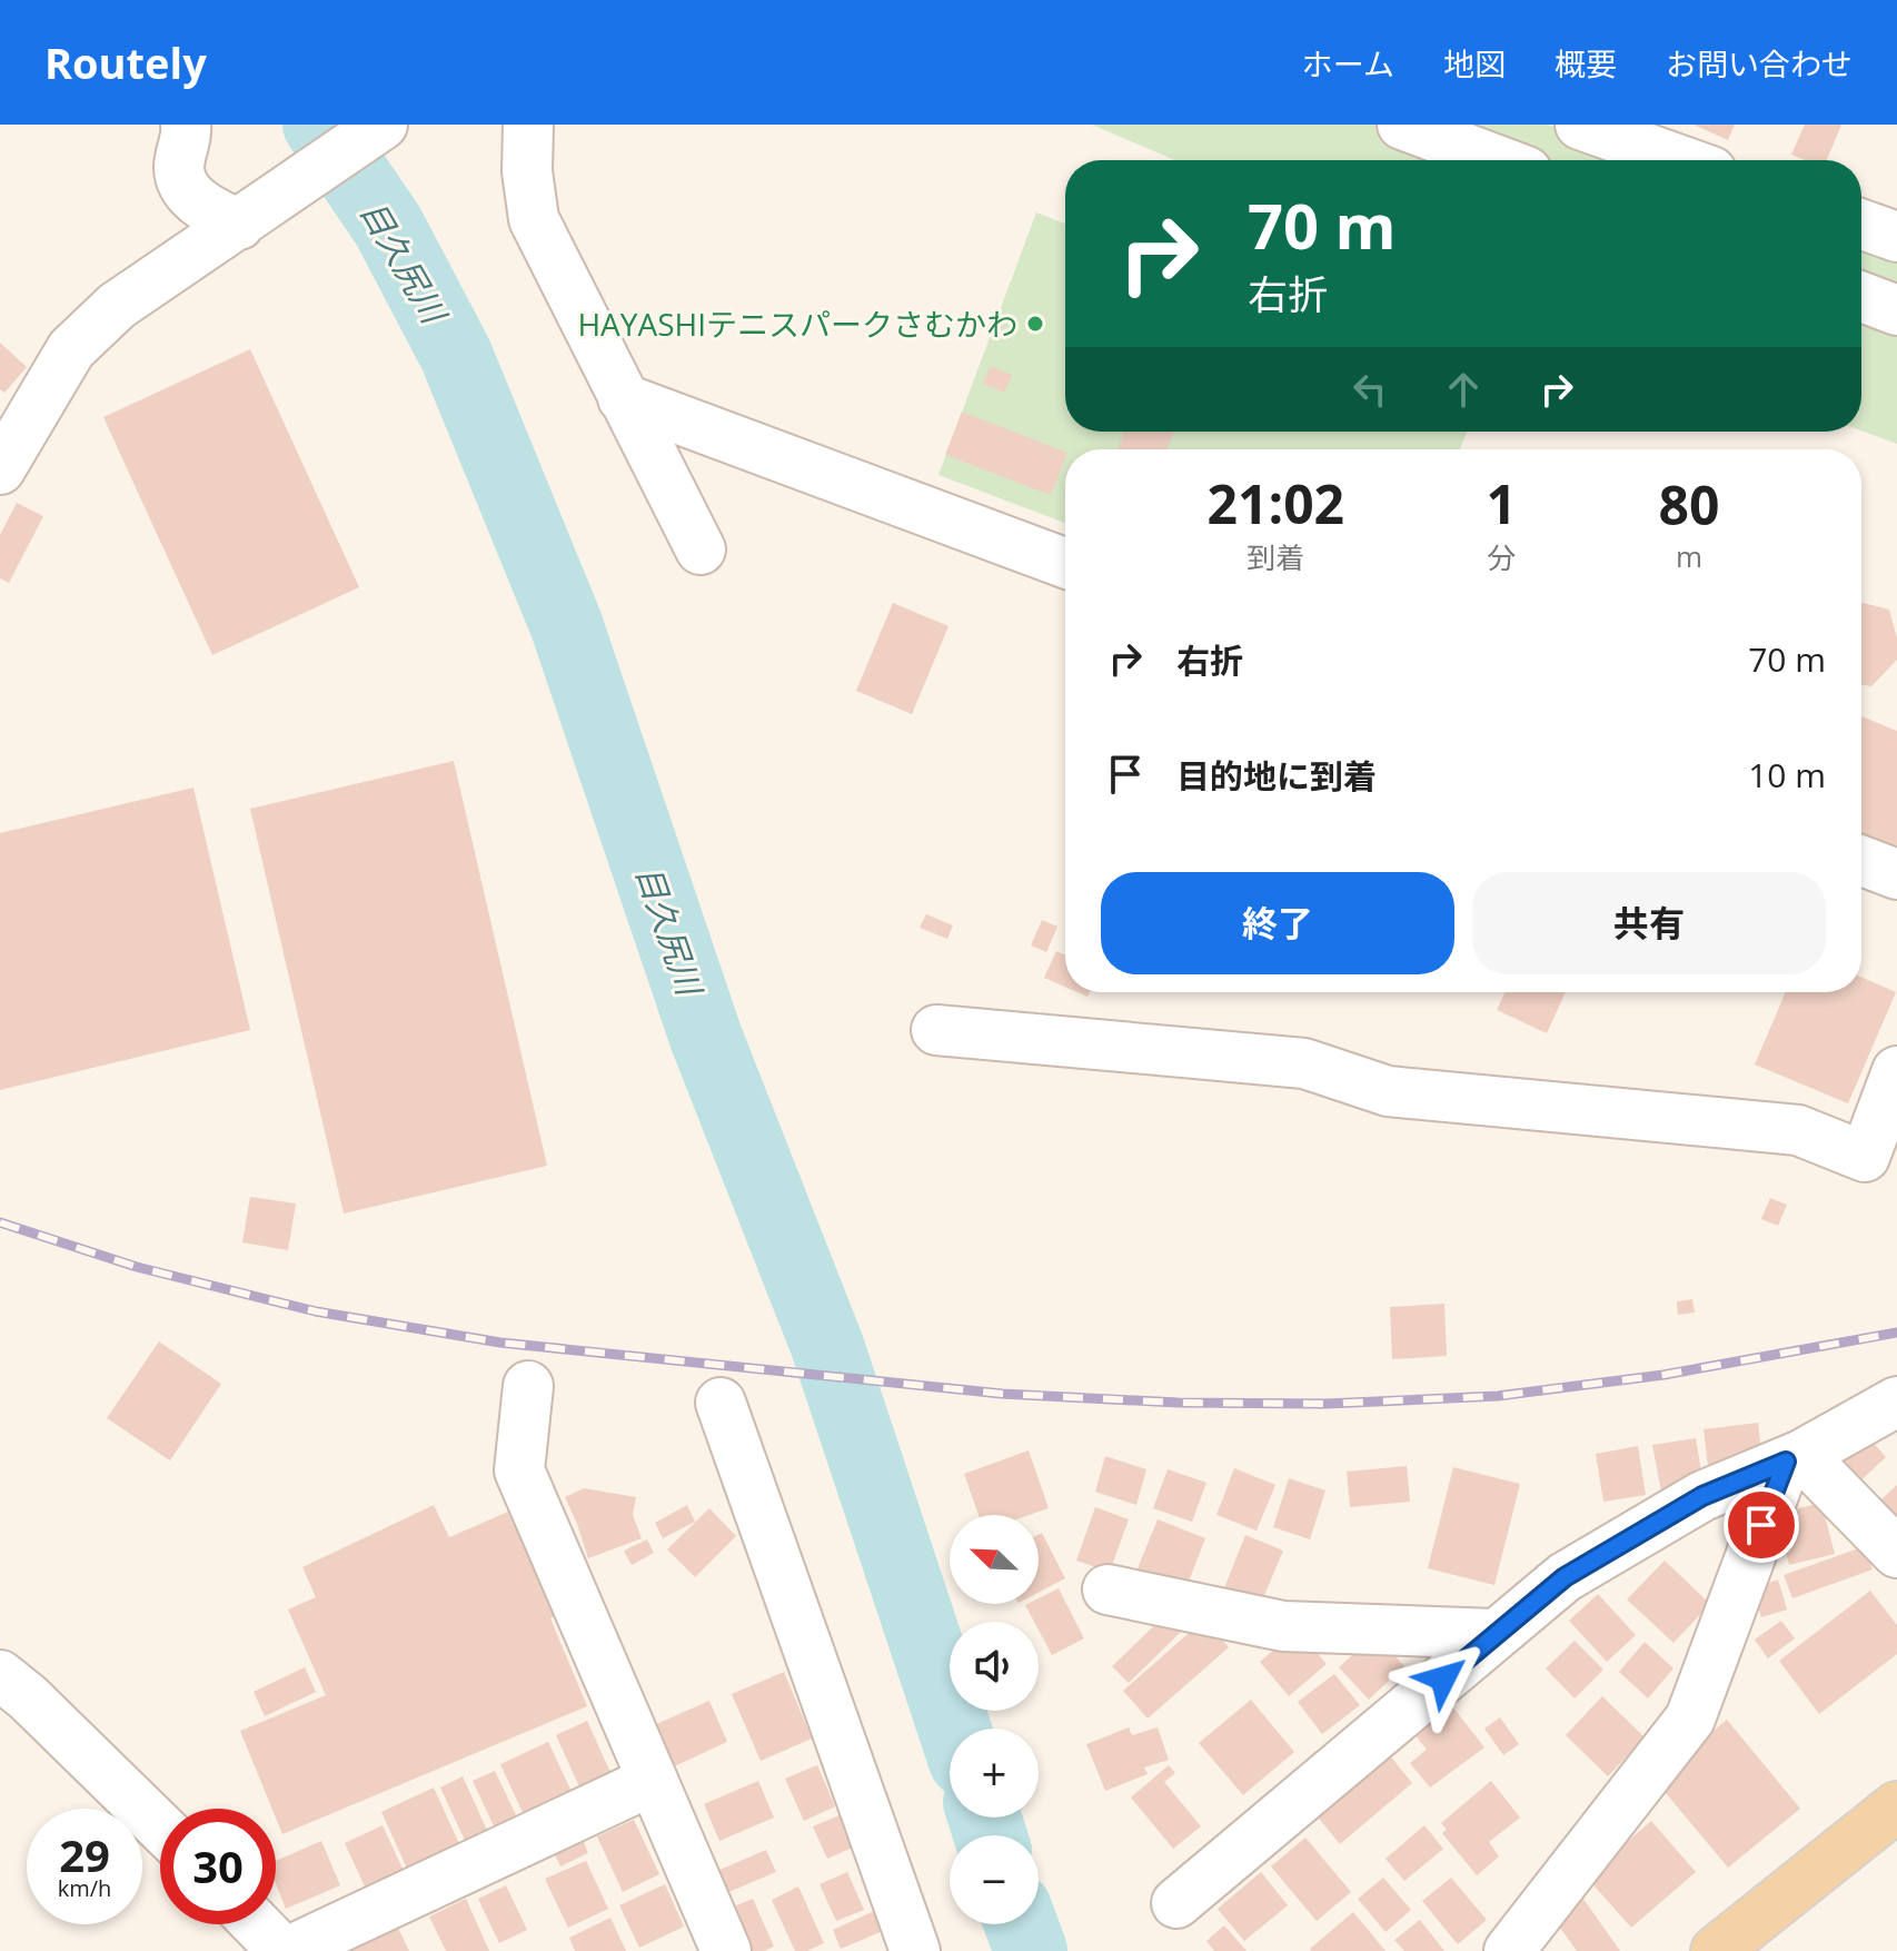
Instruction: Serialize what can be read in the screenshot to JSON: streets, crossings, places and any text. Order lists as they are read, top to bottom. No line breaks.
{"water":["目久尻川"],"places":["HAYASHIテニスパークさむかわ"],"north":"top left","page":{"header":"Routely","nav":["ホーム","地図","概要","お問い合わせ"],"turn":["70 m","右折"],"eta":["21:02","到着","1","分","80","m"],"list":[{"name":"右折","value":"70 m"},{"name":"目的地に到着","value":"10 m"}],"buttons":["終了","共有"],"map_buttons":["+","−"],"speed":"29 km/h","limit":"30"}}
